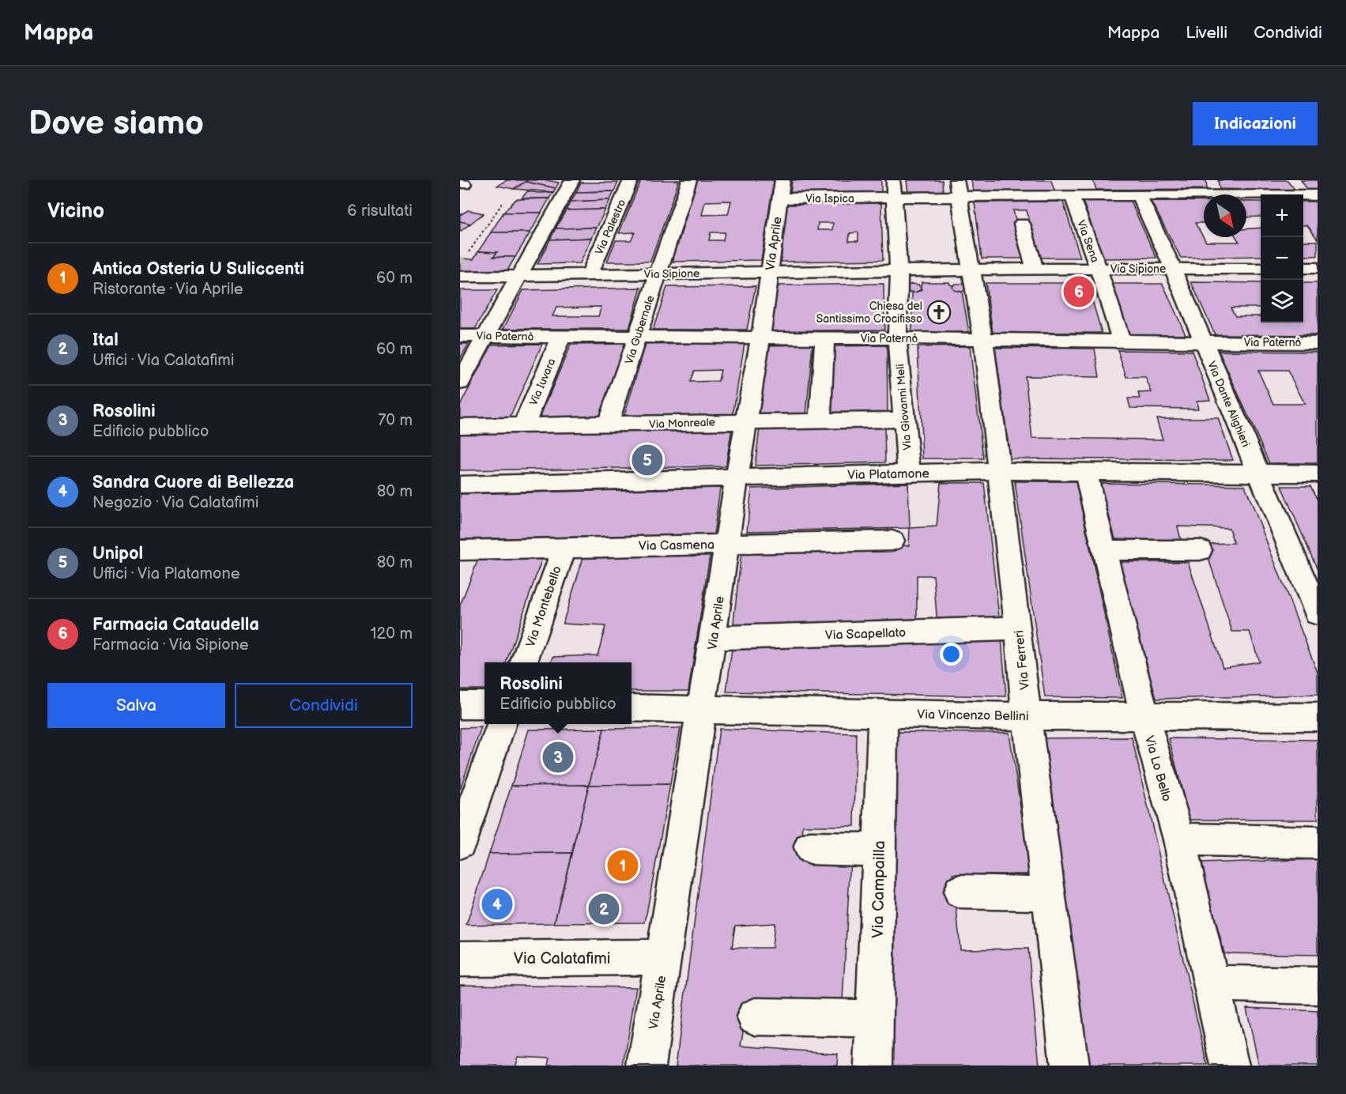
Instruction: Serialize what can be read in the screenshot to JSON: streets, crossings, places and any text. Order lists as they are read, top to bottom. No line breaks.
{"streets":{"street":["Via Ispica","Via Palestro","Via Sena","Via Aprile","Via Sipione","Via Gubernale","Via Paternò","Via Iuvara","Via Dante Alighieri","Via Giovanni Meli","Via Monreale","Via Platamone","Via Casmena","Via Montebello","Via Scapellato","Via Ferreri","Via Vincenzo Bellini","Via Lo Bello","Via Campailla","Via Calatafimi"]},"crossings":[["Via Ispica","Via Aprile"],["Via Ispica","Via Giovanni Meli"],["Via Ispica","Via Ferreri"],["Via Palestro","Via Sipione"],["Via Sena","Via Sipione"],["Via Sena","Via Paternò"],["Via Aprile","Via Sipione"],["Via Aprile","Via Paternò"],["Via Aprile","Via Monreale"],["Via Aprile","Via Platamone"],["Via Aprile","Via Casmena"],["Via Aprile","Via Scapellato"],["Via Aprile","Via Vincenzo Bellini"],["Via Aprile","Via Calatafimi"],["Via Sipione","Via Gubernale"],["Via Sipione","Via Dante Alighieri"],["Via Sipione","Via Giovanni Meli"],["Via Sipione","Via Ferreri"],["Via Gubernale","Via Paternò"],["Via Gubernale","Via Monreale"],["Via Paternò","Via Iuvara"],["Via Paternò","Via Dante Alighieri"],["Via Paternò","Via Giovanni Meli"],["Via Paternò","Via Ferreri"],["Via Iuvara","Via Monreale"],["Via Dante Alighieri","Via Platamone"],["Via Giovanni Meli","Via Monreale"],["Via Giovanni Meli","Via Platamone"],["Via Platamone","Via Ferreri"],["Via Platamone","Via Lo Bello"],["Via Casmena","Via Montebello"],["Via Scapellato","Via Ferreri"],["Via Ferreri","Via Vincenzo Bellini"],["Via Vincenzo Bellini","Via Lo Bello"],["Via Vincenzo Bellini","Via Campailla"]],"places":{"church":["Chiesa del Santissimo Crocifisso"]},"north":"bottom right","page":{"header":"Mappa","nav":["Mappa","Livelli","Condividi"],"buttons":["Indicazioni",["Salva","Condividi"]],"title":"Dove siamo","heading":["Vicino","6 risultati"],"map_buttons":["+","−"],"list":[{"mark":"1","name":"Antica Osteria U Suliccenti","note":"Ristorante · Via Aprile","value":"60 m"},{"mark":"2","name":"Ital","note":"Uffici · Via Calatafimi","value":"60 m"},{"mark":"3","name":"Rosolini","note":"Edificio pubblico","value":"70 m"},{"mark":"4","name":"Sandra Cuore di Bellezza","note":"Negozio · Via Calatafimi","value":"80 m"},{"mark":"5","name":"Unipol","note":"Uffici · Via Platamone","value":"80 m"},{"mark":"6","name":"Farmacia Cataudella","note":"Farmacia · Via Sipione","value":"120 m"}],"pins":["6","5","3","1","4","2"],"popup":["Rosolini","Edificio pubblico"]}}
